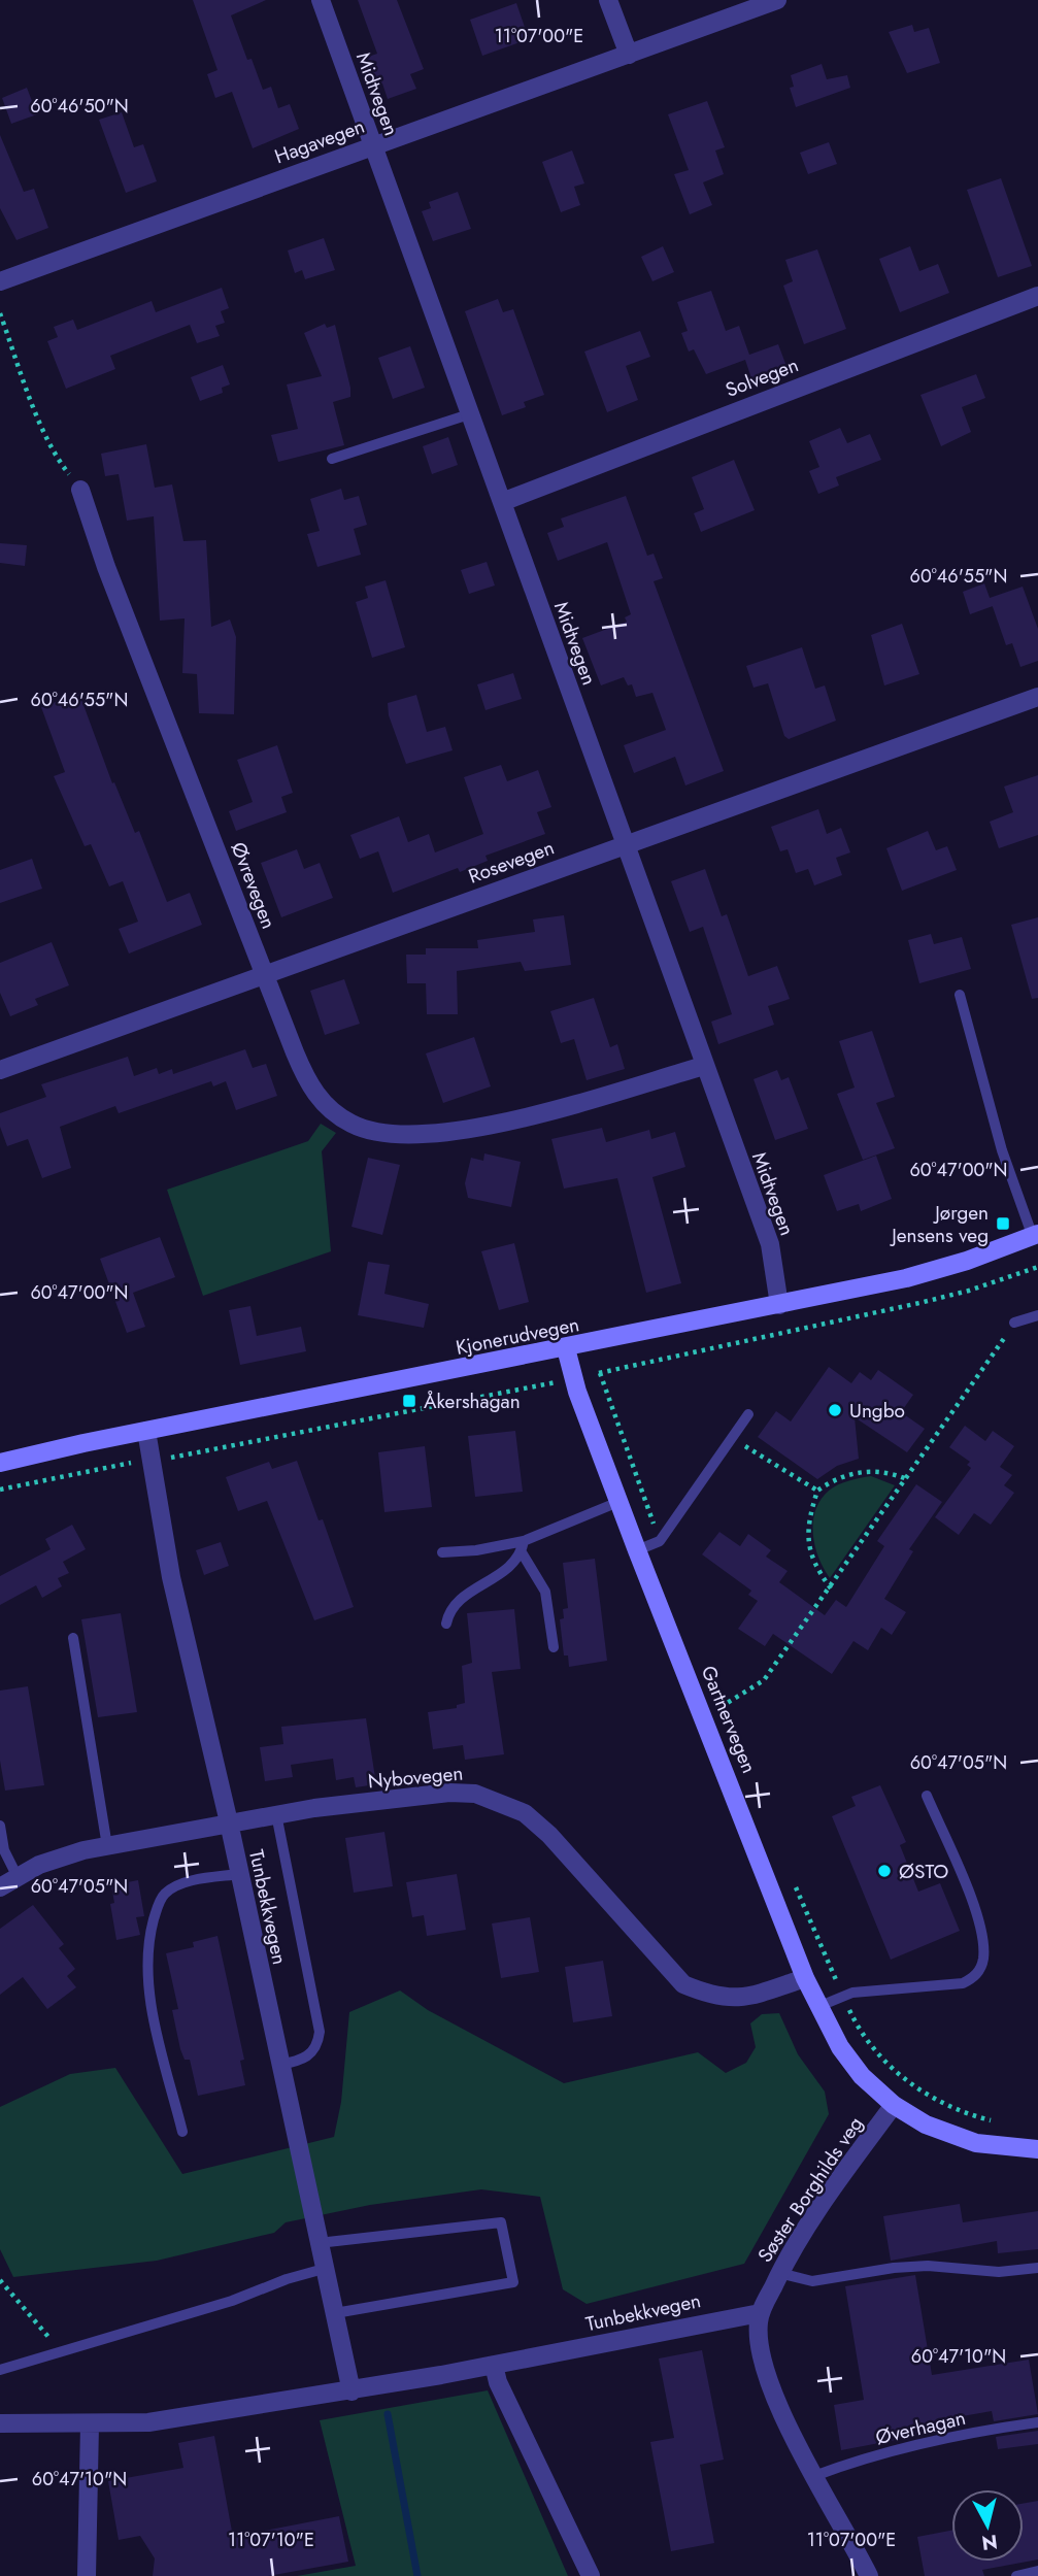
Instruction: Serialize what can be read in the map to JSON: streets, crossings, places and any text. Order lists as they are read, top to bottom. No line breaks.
{"streets":{"main road":["Kjonerudvegen","Gartnervegen"],"street":["Midtvegen","Hagavegen","Solvegen","Rosevegen","Øvrevegen","Nybovegen","Tunbekkvegen","Søster Borghilds veg"],"lane":["Øverhagan"]},"crossings":[["Midtvegen","Hagavegen"],["Midtvegen","Solvegen"],["Midtvegen","Rosevegen"],["Midtvegen","Øvrevegen"],["Midtvegen","Kjonerudvegen"],["Rosevegen","Øvrevegen"],["Kjonerudvegen","Gartnervegen"],["Kjonerudvegen","Tunbekkvegen"],["Gartnervegen","Nybovegen"],["Gartnervegen","Søster Borghilds veg"],["Nybovegen","Tunbekkvegen"],["Tunbekkvegen","Søster Borghilds veg"],["Søster Borghilds veg","Øverhagan"]],"places":{"transit":["Jørgen Jensens veg","Åkershagan"],"other":["Ungbo","ØSTO"]},"north":"bottom","coordinates":["11°07'00\"E","60°46'50\"N","60°46'55\"N","60°47'00\"N","60°47'05\"N","60°47'10\"N","11°07'10\"E"]}
